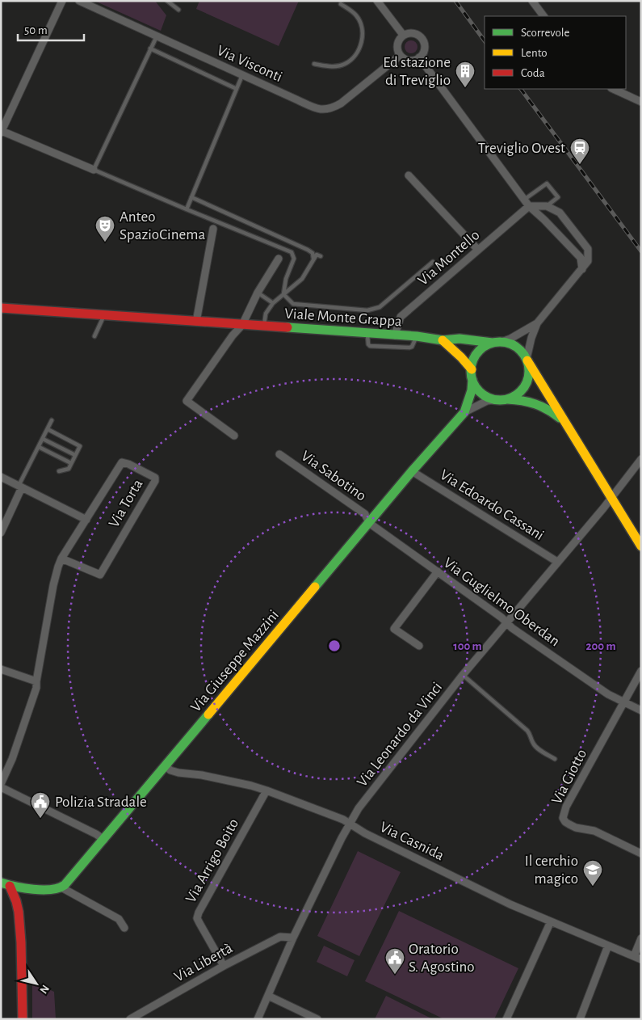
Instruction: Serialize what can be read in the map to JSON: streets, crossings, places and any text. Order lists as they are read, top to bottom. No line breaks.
{"streets":{"main road":["Viale Monte Grappa","Via Giuseppe Mazzini"],"street":["Via Visconti","Via Montello","Via Sabotino","Via Torta","Via Edoardo Cassani","Via Guglielmo Oberdan","Via Leonardo da Vinci","Via Giotto","Via Casnida","Via Arrigo Boito","Via Libertà"]},"crossings":[["Via Montello","Viale Monte Grappa"],["Viale Monte Grappa","Via Giuseppe Mazzini"],["Via Sabotino","Via Guglielmo Oberdan"],["Via Sabotino","Via Giuseppe Mazzini"],["Via Edoardo Cassani","Via Giuseppe Mazzini"],["Via Edoardo Cassani","Via Leonardo da Vinci"],["Via Guglielmo Oberdan","Via Giuseppe Mazzini"],["Via Guglielmo Oberdan","Via Leonardo da Vinci"],["Via Guglielmo Oberdan","Via Giotto"],["Via Giuseppe Mazzini","Via Casnida"],["Via Leonardo da Vinci","Via Casnida"],["Via Leonardo da Vinci","Via Libertà"],["Via Casnida","Via Arrigo Boito"],["Via Arrigo Boito","Via Libertà"]],"places":{"building":["Ed stazione di Treviglio"],"station":["Treviglio Ovest"],"theatre":["Anteo SpazioCinema"],"public building":["Polizia Stradale","Oratorio S. Agostino"],"school or university":["Il cerchio magico"]},"legend":["Scorrevole","Lento","Coda"],"scale_bar":"50 m","north":"bottom right","rings":["100 m","200 m"]}
